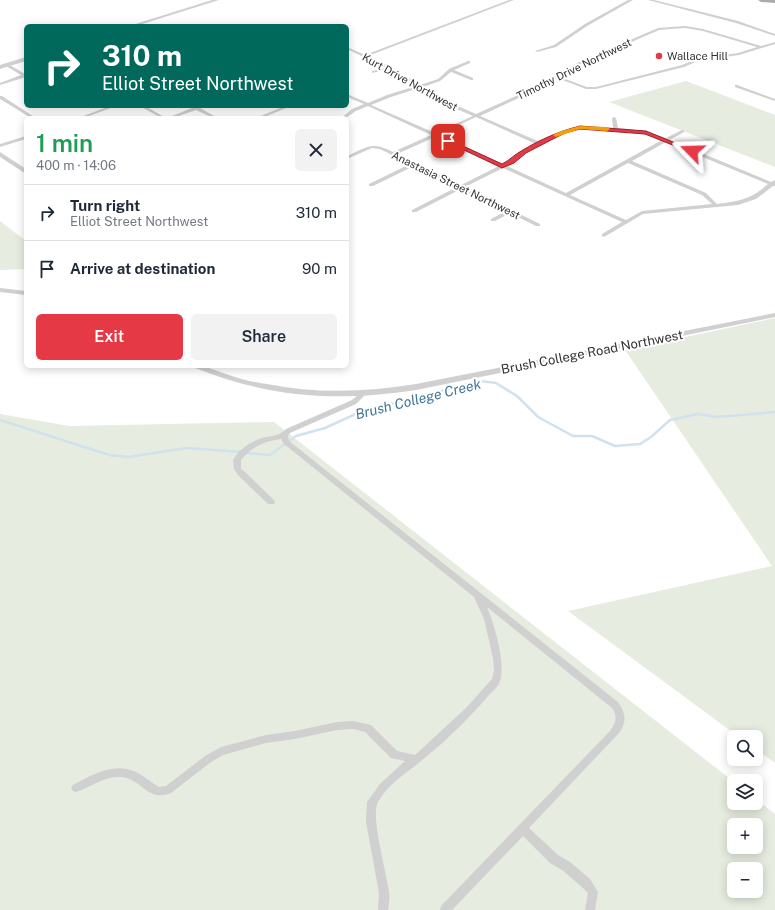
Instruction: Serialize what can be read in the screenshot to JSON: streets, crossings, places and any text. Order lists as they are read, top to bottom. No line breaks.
{"streets":{"street":["Timothy Drive Northwest","Kurt Drive Northwest","Anastasia Street Northwest","Brush College Road Northwest"]},"crossings":[["Timothy Drive Northwest","Kurt Drive Northwest"],["Timothy Drive Northwest","Anastasia Street Northwest"]],"water":["Brush College Creek"],"places":["Wallace Hill"],"page":{"turn":["310 m","Elliot Street Northwest"],"heading":["1 min","400 m · 14:06"],"list":[{"name":"Turn right","note":"Elliot Street Northwest","value":"310 m"},{"name":"Arrive at destination","value":"90 m"}],"buttons":["Exit","Share"],"map_buttons":["+","−"]}}
